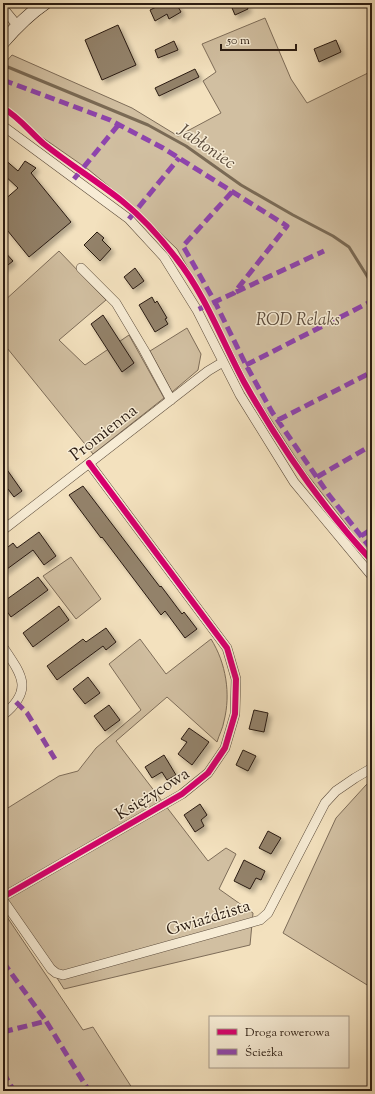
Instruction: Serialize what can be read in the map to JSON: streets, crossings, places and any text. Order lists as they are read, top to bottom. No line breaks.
{"streets":{"street":["Promienna","Księżycowa","Gwiaździsta"]},"crossings":[["Promienna","Księżycowa"]],"water":["Jabłoniec"],"parks":["ROD Relaks"],"legend":["Droga rowerowa","Ścieżka"],"scale_bar":"50 m"}
